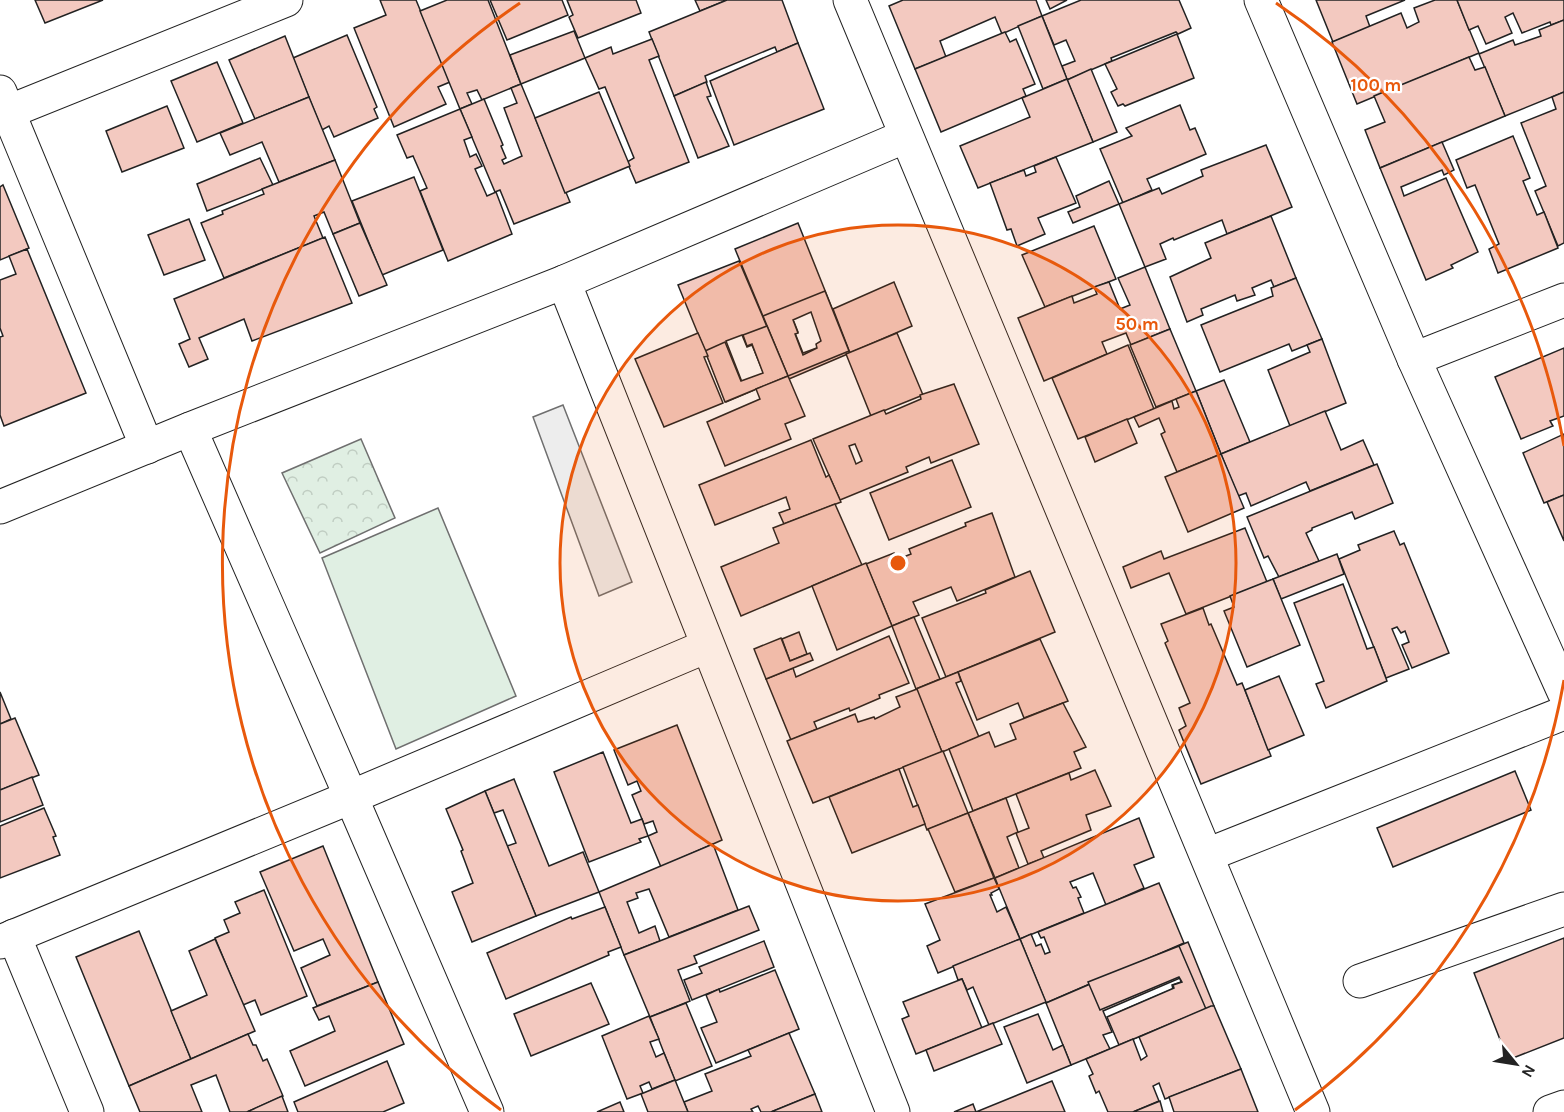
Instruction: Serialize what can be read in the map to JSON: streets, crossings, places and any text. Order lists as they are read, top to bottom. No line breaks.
{"north":"bottom right","rings":["100 m","50 m"]}
